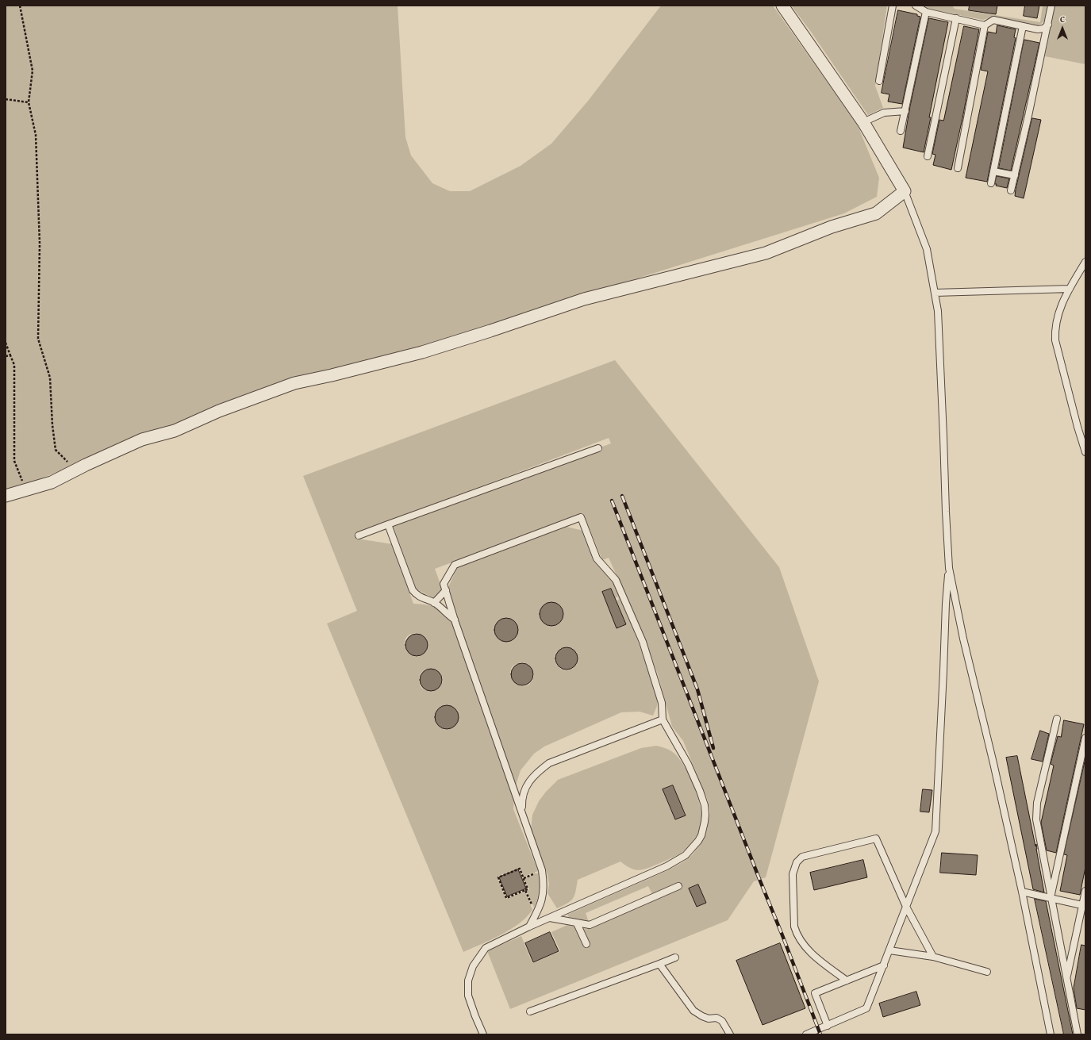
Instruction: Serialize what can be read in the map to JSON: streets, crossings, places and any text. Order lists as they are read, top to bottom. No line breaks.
{"north":"top"}
